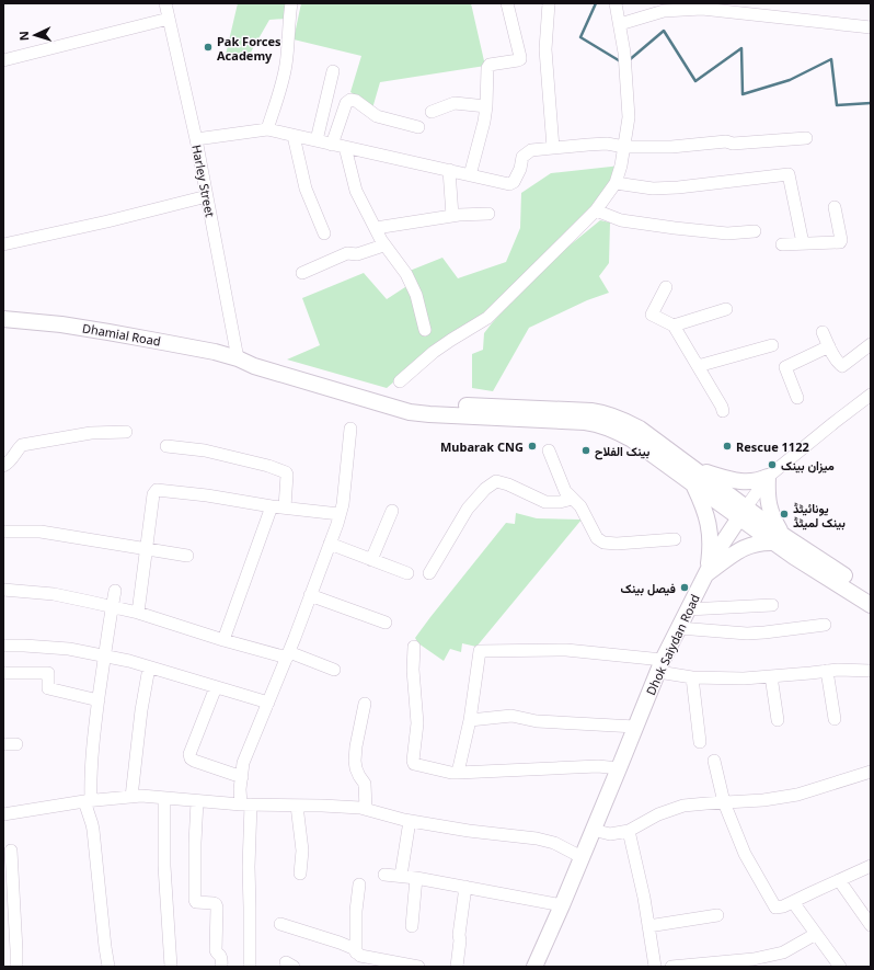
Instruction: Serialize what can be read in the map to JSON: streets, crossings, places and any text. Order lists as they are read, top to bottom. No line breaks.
{"streets":{"main road":["Dhamial Road","Dhok Saiydan Road"],"street":["Harley Street"]},"crossings":[["Harley Street","Dhamial Road"]],"places":["Pak Forces Academy","Mubarak CNG","Rescue 1122","بینک الفلاح","میزان بینک","یونائیٹڈ بینک لمیٹڈ","فیصل بینک"],"north":"left"}
